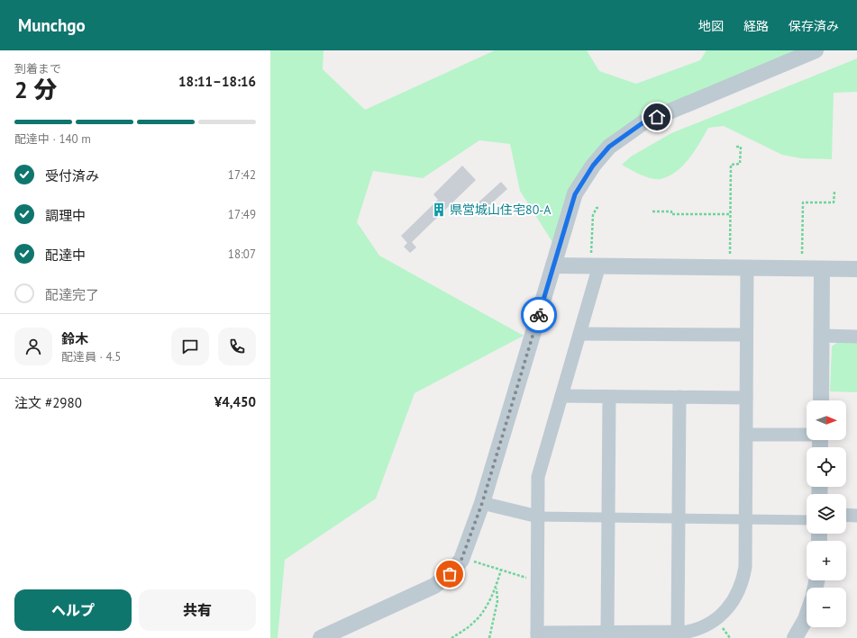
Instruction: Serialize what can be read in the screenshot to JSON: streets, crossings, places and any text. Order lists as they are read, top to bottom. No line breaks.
{"places":{"building":["県営城山住宅80-A"]},"north":"right","page":{"header":"Munchgo","nav":["地図","経路","保存済み"],"heading":["2 分","到着まで","18:11–18:16"],"panel":["鈴木","配達員 · 4.5","注文 #2980","¥4,450"],"bar":"配達中 · 140 m","list":[["受付済み","17:42"],["調理中","17:49"],["配達中","18:07"],"配達完了"],"map_buttons":["+","−"],"buttons":["ヘルプ","共有"]}}
